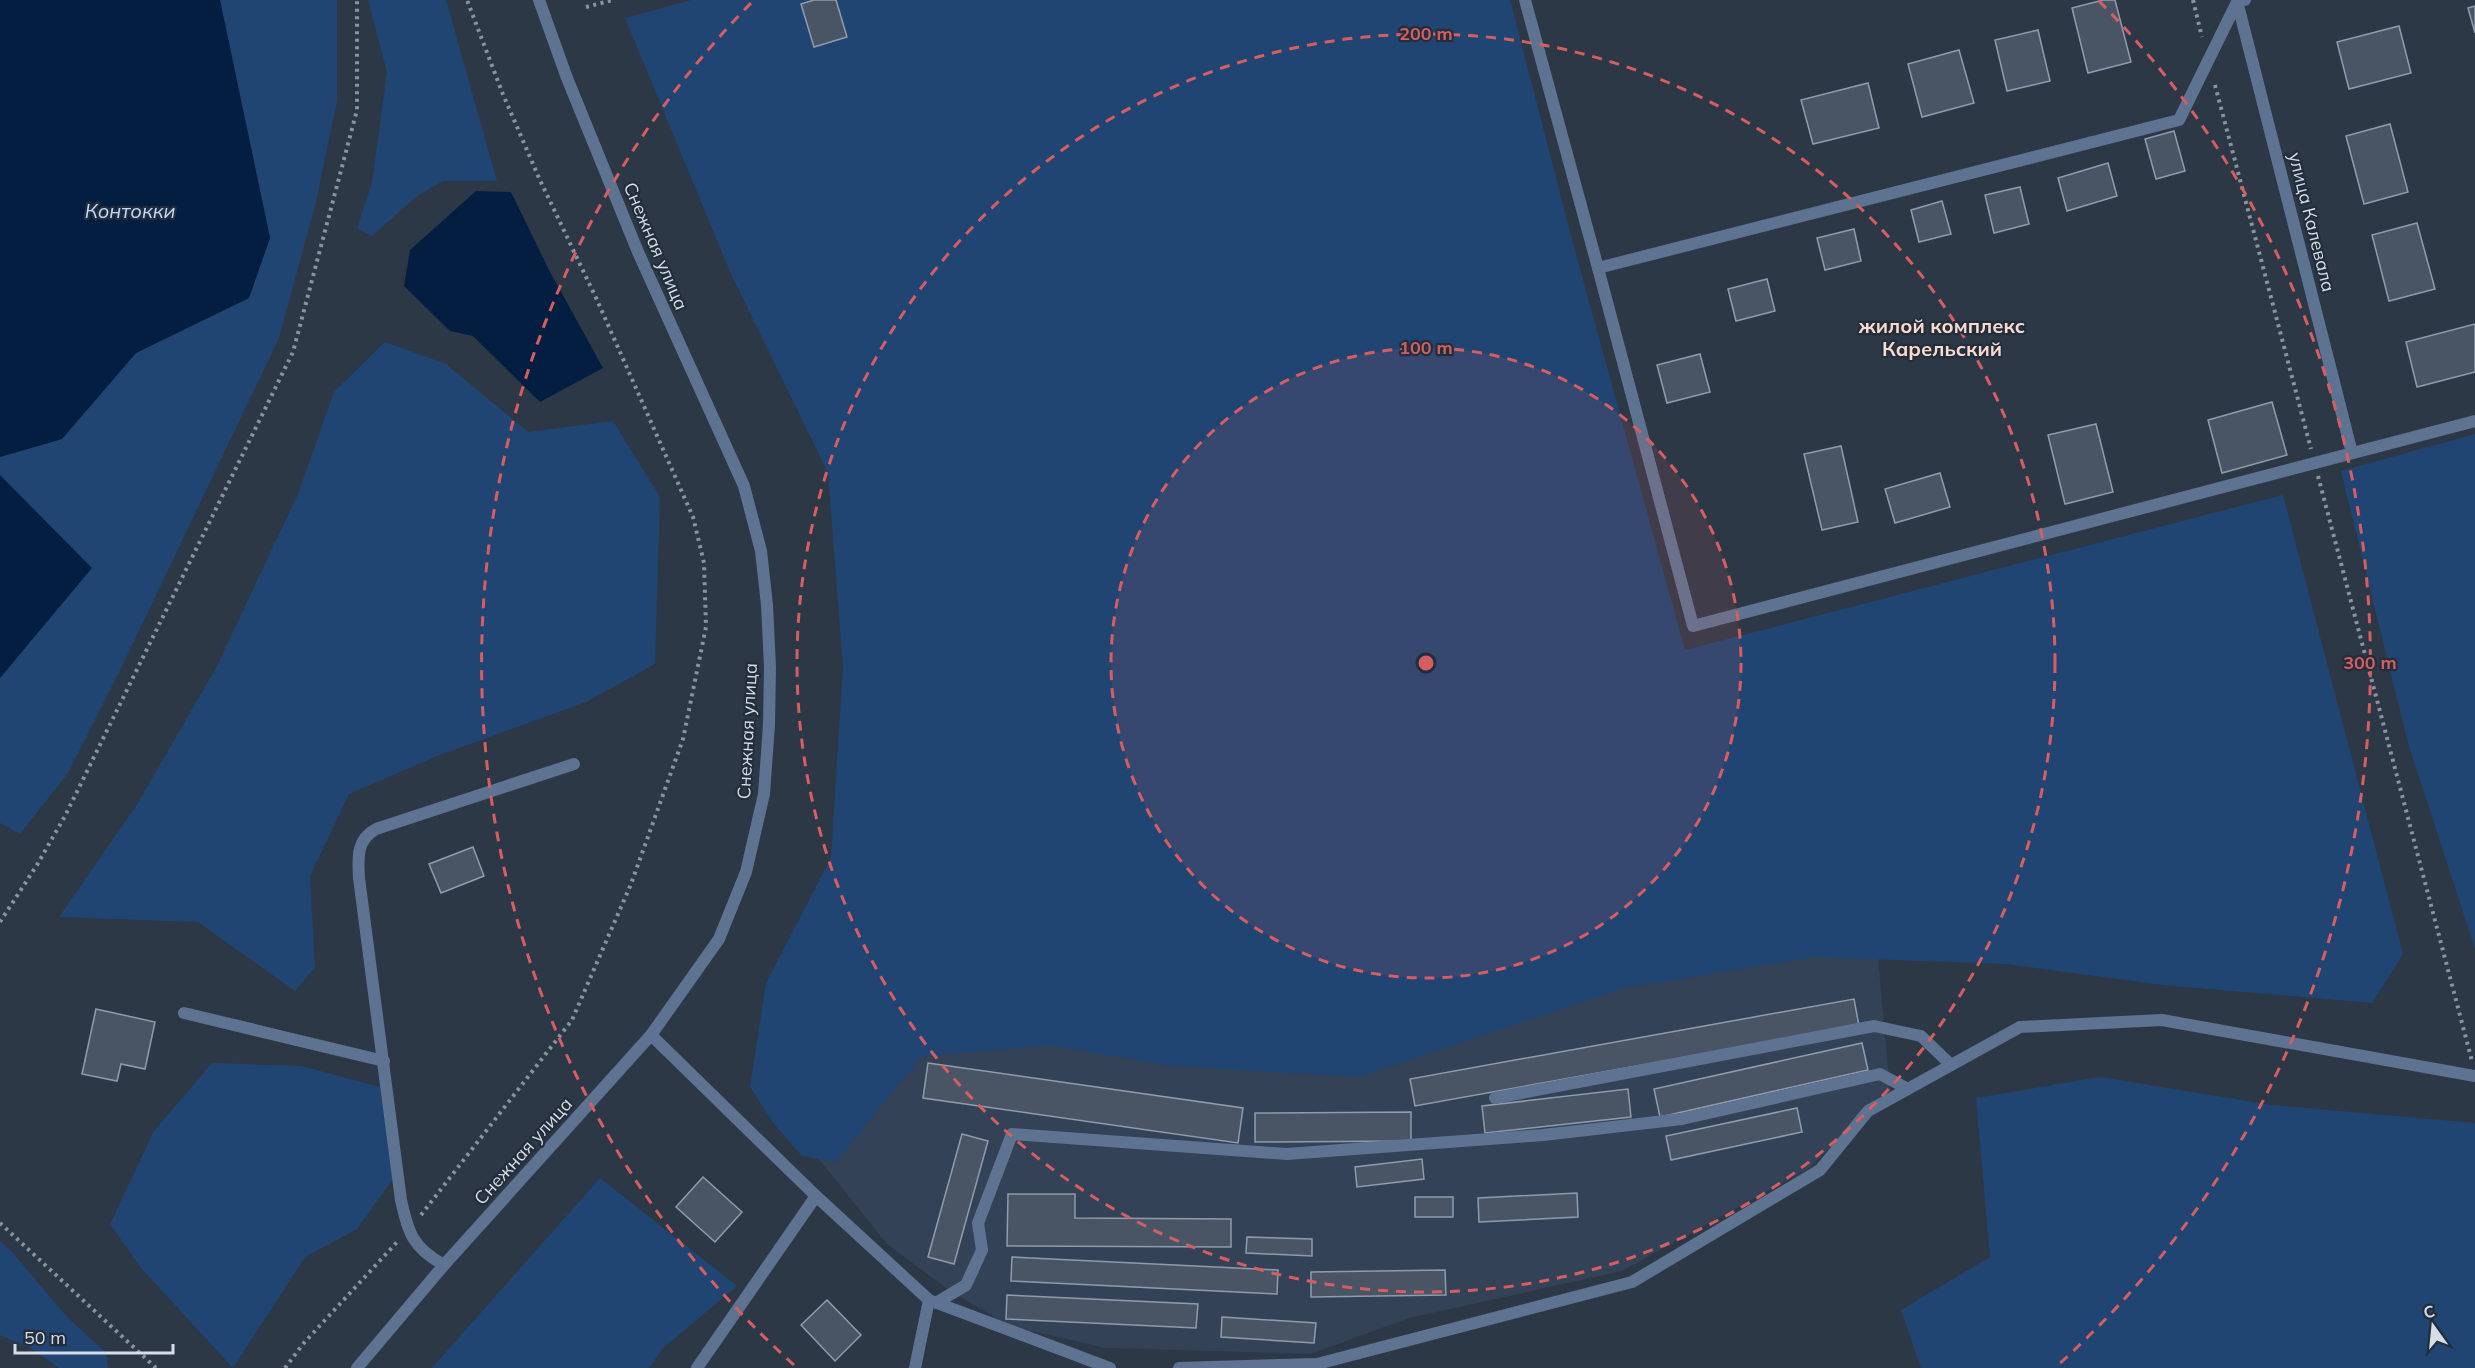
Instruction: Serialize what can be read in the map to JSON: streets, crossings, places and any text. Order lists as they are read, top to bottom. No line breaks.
{"streets":{"street":["улица Калевала","Снежная улица"]},"districts":["жилой комплекс Карельский"],"water":["Контокки"],"scale_bar":"50 m","north":"top","rings":["200 m","100 m","300 m"]}
